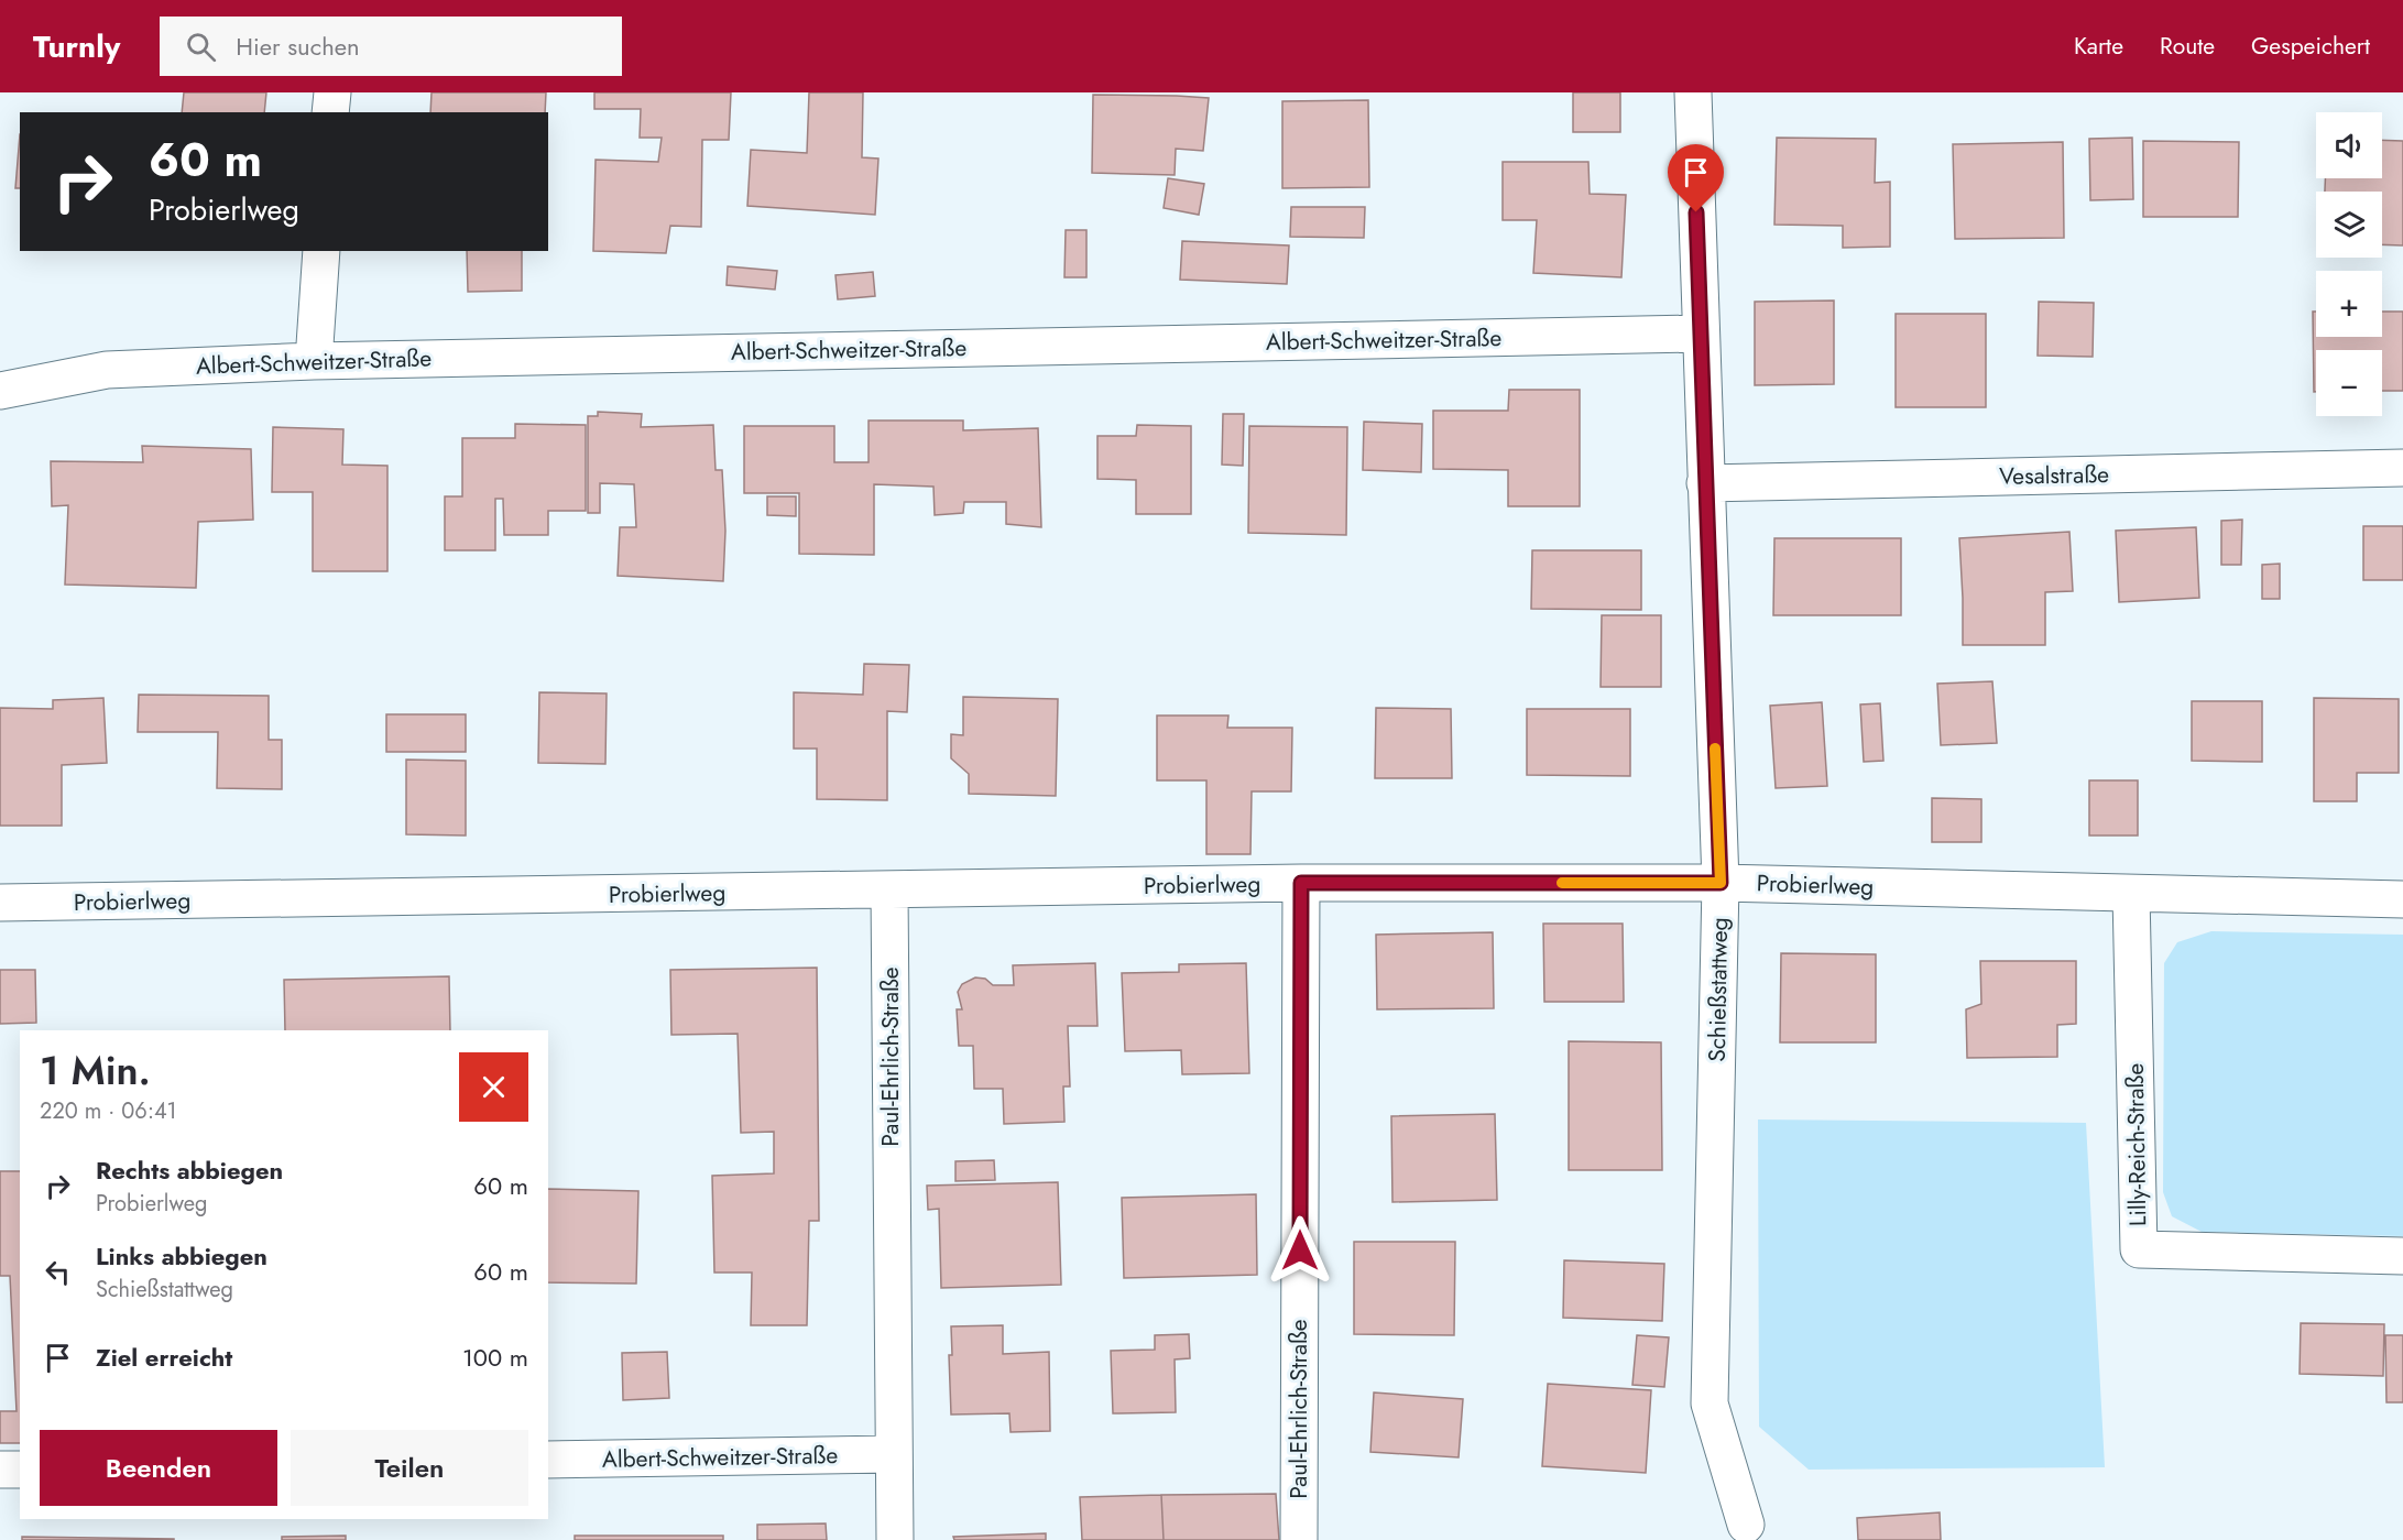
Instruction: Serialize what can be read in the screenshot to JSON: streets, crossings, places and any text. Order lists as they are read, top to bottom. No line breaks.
{"streets":{"street":["Albert-Schweitzer-Straße","Vesalstraße","Probierlweg","Schießstattweg","Paul-Ehrlich-Straße","Lilly-Reich-Straße"]},"crossings":[["Albert-Schweitzer-Straße","Schießstattweg"],["Albert-Schweitzer-Straße","Paul-Ehrlich-Straße"],["Vesalstraße","Schießstattweg"],["Probierlweg","Schießstattweg"],["Probierlweg","Paul-Ehrlich-Straße"],["Probierlweg","Lilly-Reich-Straße"]],"page":{"header":"Turnly","search":"Hier suchen","nav":["Karte","Route","Gespeichert"],"map_buttons":["+","−"],"turn":["60 m","Probierlweg"],"heading":["1 Min.","220 m · 06:41"],"list":[{"name":"Rechts abbiegen","note":"Probierlweg","value":"60 m"},{"name":"Links abbiegen","note":"Schießstattweg","value":"60 m"},{"name":"Ziel erreicht","value":"100 m"}],"buttons":["Beenden","Teilen"]}}
